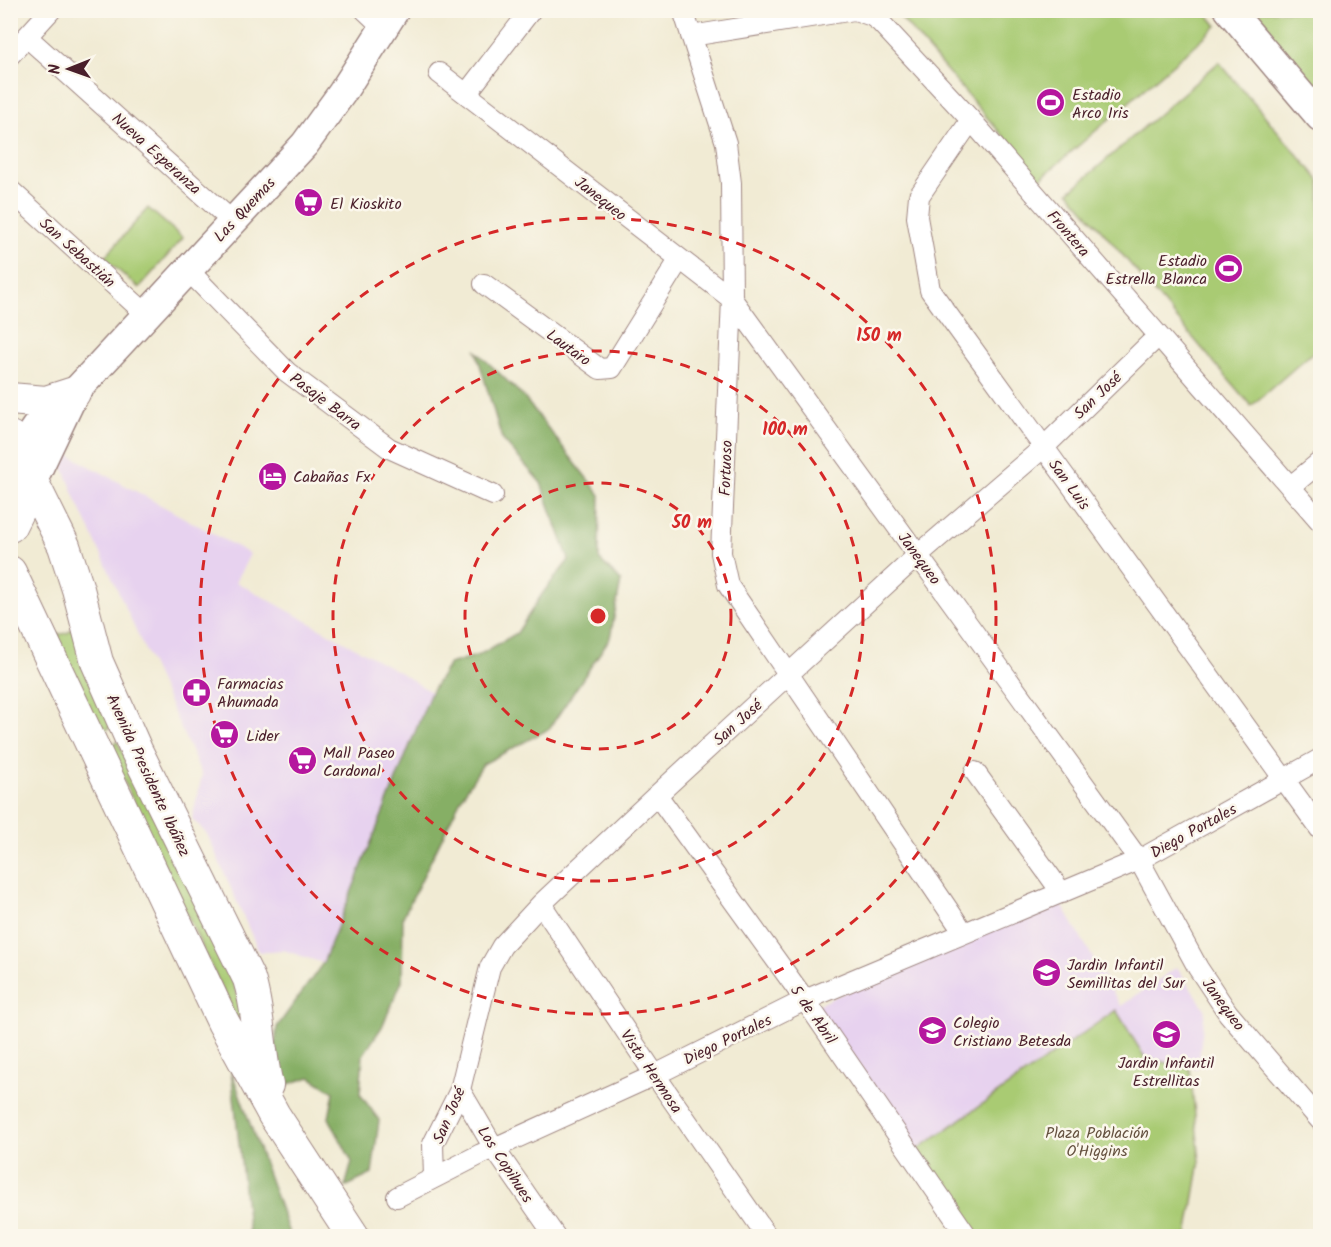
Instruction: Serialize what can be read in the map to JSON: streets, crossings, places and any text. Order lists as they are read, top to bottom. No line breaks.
{"streets":{"main road":["Las Quemas","Avenida Presidente Ibáñez"],"street":["Nueva Esperanza","Janequeo","Frontera","San Sebastián","Lautaro","San José","Pasaje Barra","Fortuoso","San Luis","Diego Portales","5 de Abril","Vista Hermosa","Los Copihues"]},"crossings":[["Nueva Esperanza","Las Quemas"],["Janequeo","Lautaro"],["Janequeo","San José"],["Janequeo","Fortuoso"],["Janequeo","Diego Portales"],["Las Quemas","San Sebastián"],["Las Quemas","Pasaje Barra"],["Las Quemas","Avenida Presidente Ibáñez"],["Frontera","San José"],["Frontera","Fortuoso"],["Frontera","San Luis"],["San José","Fortuoso"],["San José","San Luis"],["San José","Diego Portales"],["San José","5 de Abril"],["San José","Vista Hermosa"],["San José","Los Copihues"],["Fortuoso","Diego Portales"],["San Luis","Diego Portales"],["Diego Portales","5 de Abril"],["Diego Portales","Vista Hermosa"],["Diego Portales","Los Copihues"]],"parks":["Plaza Población O'Higgins"],"places":{"sports":["Estadio Arco Iris","Estadio Estrella Blanca"],"supermarket":["El Kioskito","Lider","Mall Paseo Cardonal"],"hotel":["Cabañas Fx"],"pharmacy":["Farmacias Ahumada"],"school or university":["Jardin Infantil Semillitas del Sur","Colegio Cristiano Betesda","Jardin Infantil Estrellitas"]},"north":"left","rings":["150 m","100 m","50 m"]}
